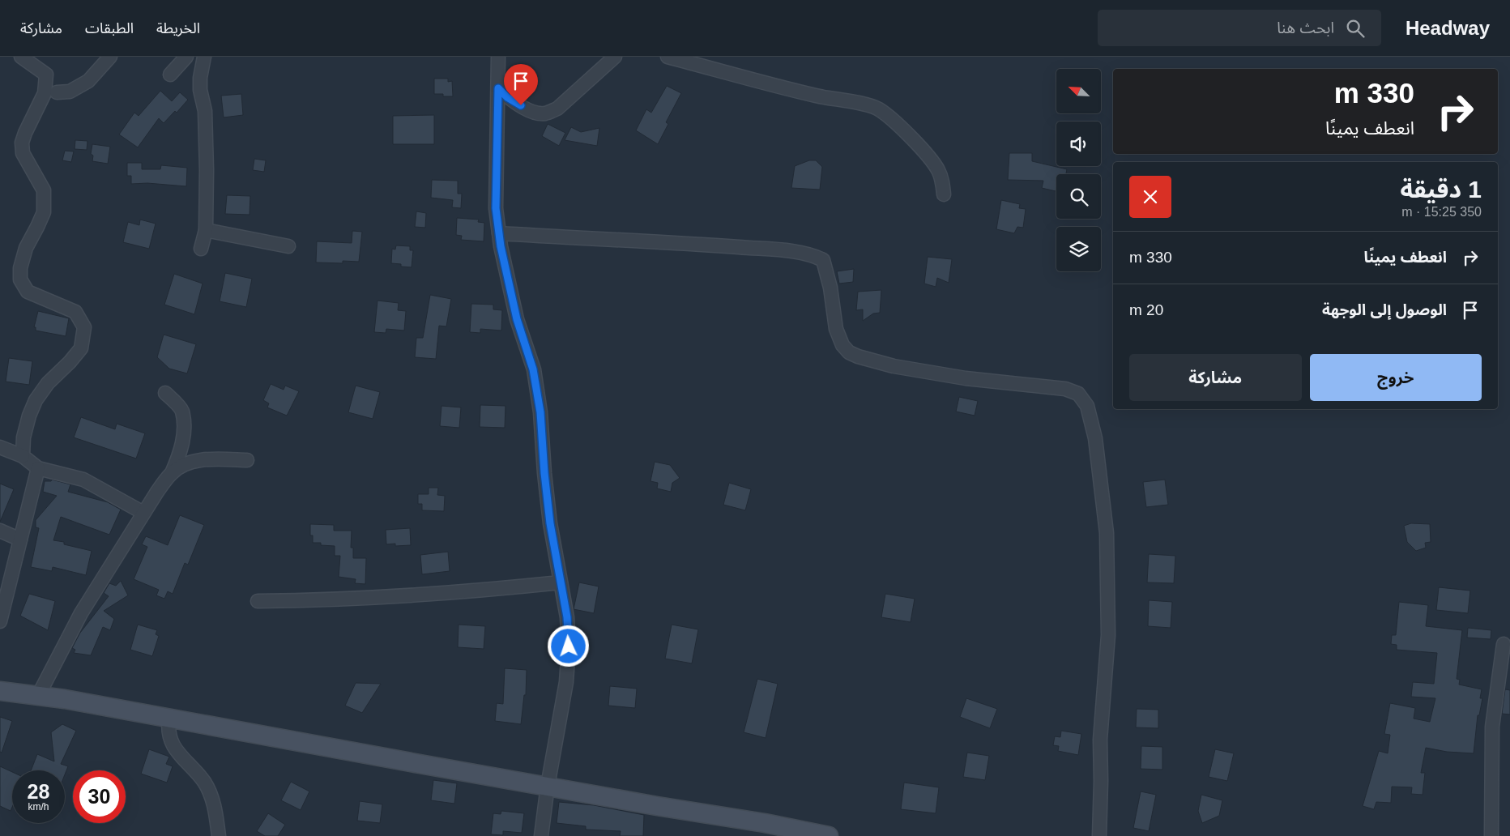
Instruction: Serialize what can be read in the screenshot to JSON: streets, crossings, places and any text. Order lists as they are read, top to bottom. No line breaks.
{"north":"top left","page":{"header":"Headway","search":"ابحث هنا","nav":["الخريطة","الطبقات","مشاركة"],"turn":["330 m","انعطف يمينًا"],"heading":["1 دقيقة","350 m · 15:25"],"list":[{"name":"انعطف يمينًا","value":"330 m"},{"name":"الوصول إلى الوجهة","value":"20 m"}],"buttons":["خروج","مشاركة"],"speed":"28 km/h","limit":"30"}}
